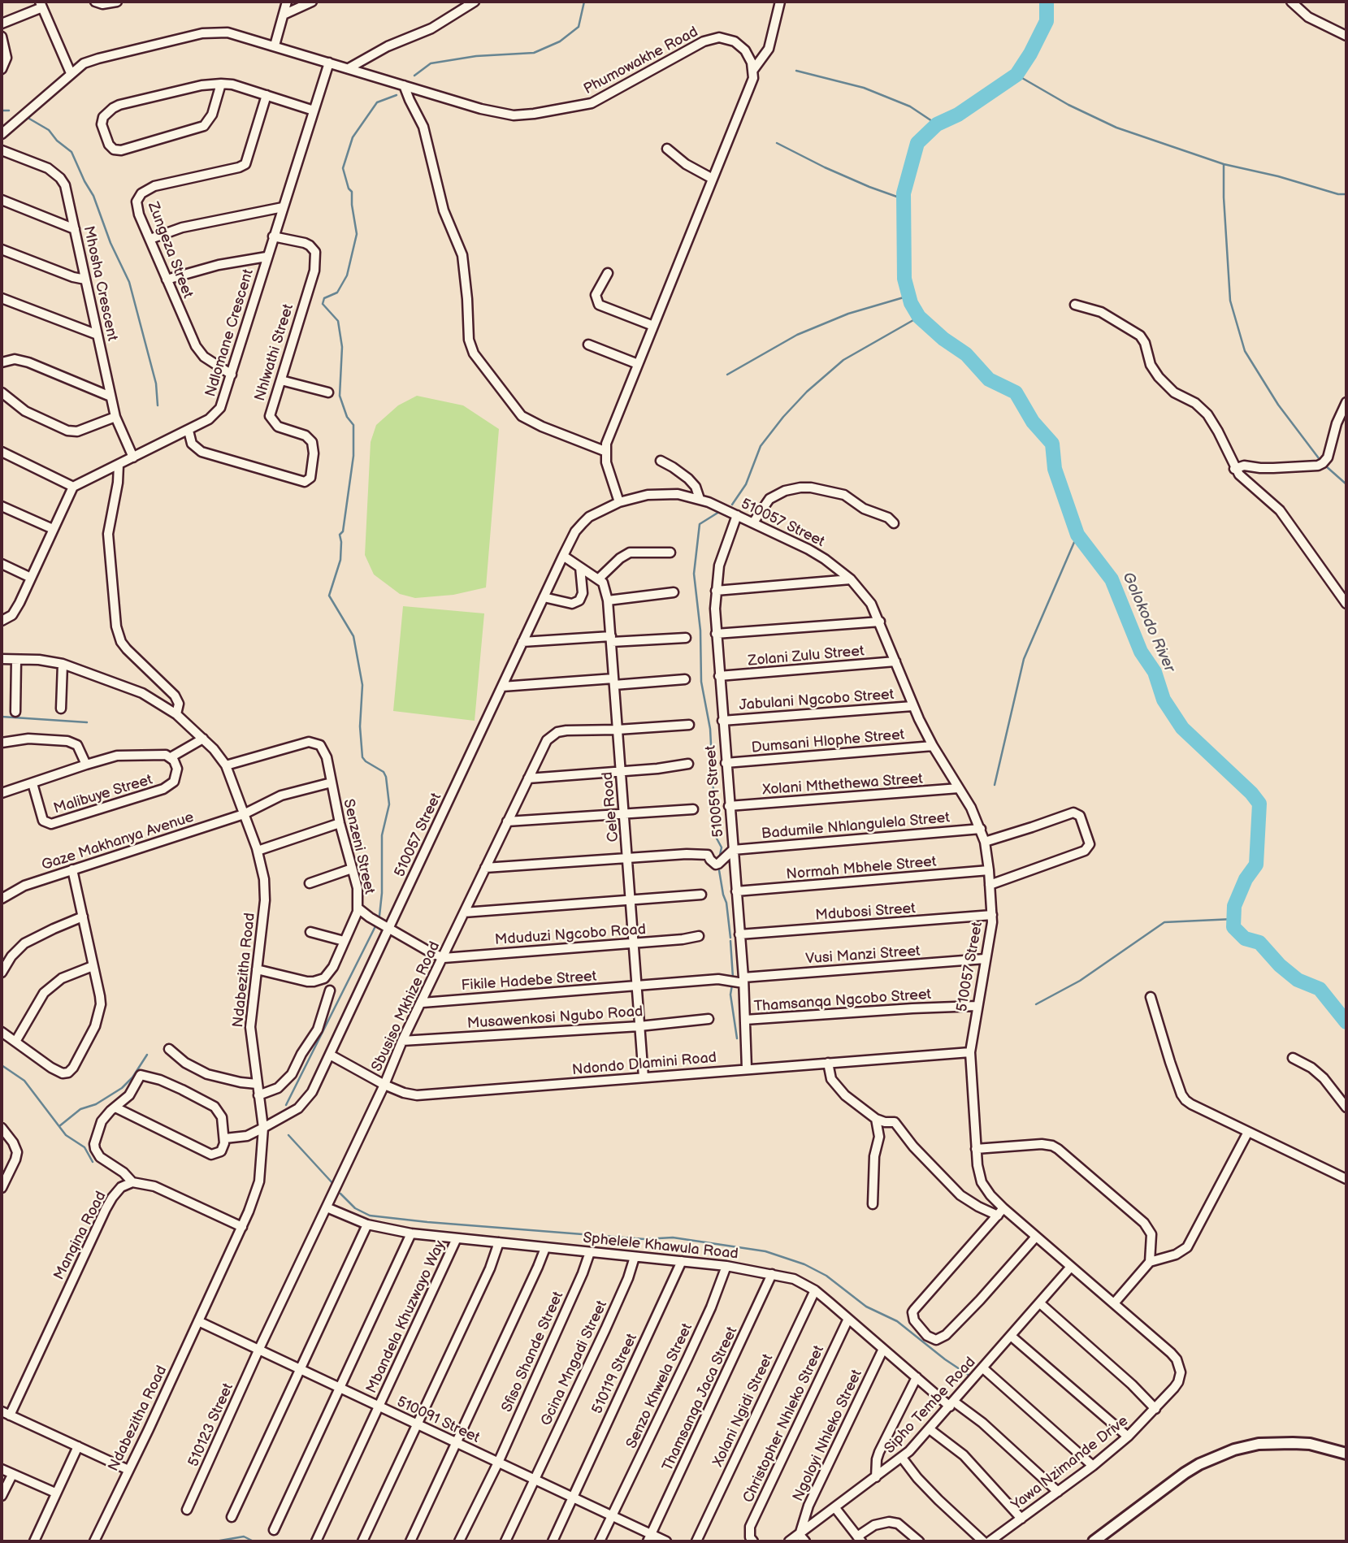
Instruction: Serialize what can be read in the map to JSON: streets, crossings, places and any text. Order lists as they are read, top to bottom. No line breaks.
{"streets":{"street":["Phumowakhe Road","Zungeza Street","Mhosha Crescent","Ndlomane Crescent","Nhlwathi Street","510057 Street","Zolani Zulu Street","Jabulani Ngcobo Street","Dumsani Hlophe Street","Xolani Mthethewa Street","510059 Street","Malibuye Street","Cele Road","Badumile Nhlangulela Street","Gaze Makhanya Avenue","Senzeni Street","Normah Mbhele Street","Mdubosi Street","Mduduzi Ngcobo Road","Vusi Manzi Street","Ndabezitha Road","Fikile Hadebe Street","Thamsanqa Ngcobo Street","Sbusiso Mkhize Road","Musawenkosi Ngubo Road","Ndondo Dlamini Road","Manqina Road","Sphelele Khawula Road","Mbandela Khuzwayo Way","Sfiso Shande Street","Gcina Mngadi Street","510119 Street","Senzo Khwela Street","Thamsanqa Jaca Street","Sipho Tembe Road","Xolani Ngidi Street","510091 Street","Christopher Nhleko Street","510123 Street","Ngoloyi Nhleko Street","Yawa Nzimande Drive"]},"crossings":[["Phumowakhe Road","Ndlomane Crescent"],["Zungeza Street","Ndlomane Crescent"],["Mhosha Crescent","Ndlomane Crescent"],["Ndlomane Crescent","Nhlwathi Street"],["510057 Street","Zolani Zulu Street"],["510057 Street","Jabulani Ngcobo Street"],["510057 Street","Dumsani Hlophe Street"],["510057 Street","Xolani Mthethewa Street"],["510057 Street","510059 Street"],["510057 Street","Badumile Nhlangulela Street"],["510057 Street","Normah Mbhele Street"],["510057 Street","Mdubosi Street"],["510057 Street","Vusi Manzi Street"],["510057 Street","Ndabezitha Road"],["510057 Street","Thamsanqa Ngcobo Street"],["510057 Street","Ndondo Dlamini Road"],["510057 Street","Sipho Tembe Road"],["510057 Street","Yawa Nzimande Drive"],["Zolani Zulu Street","510059 Street"],["Jabulani Ngcobo Street","510059 Street"],["Dumsani Hlophe Street","510059 Street"],["Xolani Mthethewa Street","510059 Street"],["510059 Street","Badumile Nhlangulela Street"],["510059 Street","Normah Mbhele Street"],["510059 Street","Mdubosi Street"],["510059 Street","Vusi Manzi Street"],["510059 Street","Thamsanqa Ngcobo Street"],["510059 Street","Musawenkosi Ngubo Road"],["510059 Street","Ndondo Dlamini Road"],["Cele Road","Mduduzi Ngcobo Road"],["Cele Road","Fikile Hadebe Street"],["Cele Road","Sbusiso Mkhize Road"],["Cele Road","Musawenkosi Ngubo Road"],["Cele Road","Ndondo Dlamini Road"],["Gaze Makhanya Avenue","Senzeni Street"],["Gaze Makhanya Avenue","Ndabezitha Road"],["Senzeni Street","Ndabezitha Road"],["Mduduzi Ngcobo Road","Sbusiso Mkhize Road"],["Vusi Manzi Street","Musawenkosi Ngubo Road"],["Ndabezitha Road","510091 Street"],["Fikile Hadebe Street","Sbusiso Mkhize Road"],["Fikile Hadebe Street","Musawenkosi Ngubo Road"],["Sbusiso Mkhize Road","Musawenkosi Ngubo Road"],["Sbusiso Mkhize Road","Ndondo Dlamini Road"],["Sbusiso Mkhize Road","Sphelele Khawula Road"],["Sbusiso Mkhize Road","510091 Street"],["Sbusiso Mkhize Road","510123 Street"],["Sphelele Khawula Road","Mbandela Khuzwayo Way"],["Sphelele Khawula Road","Sfiso Shande Street"],["Sphelele Khawula Road","Gcina Mngadi Street"],["Sphelele Khawula Road","510119 Street"],["Sphelele Khawula Road","Senzo Khwela Street"],["Sphelele Khawula Road","Thamsanqa Jaca Street"],["Sphelele Khawula Road","Sipho Tembe Road"],["Sphelele Khawula Road","Xolani Ngidi Street"],["Sphelele Khawula Road","Christopher Nhleko Street"],["Sphelele Khawula Road","Ngoloyi Nhleko Street"],["Sphelele Khawula Road","Yawa Nzimande Drive"],["Mbandela Khuzwayo Way","510091 Street"],["Sfiso Shande Street","510091 Street"],["Gcina Mngadi Street","510091 Street"],["510119 Street","510091 Street"],["Senzo Khwela Street","510091 Street"],["Thamsanqa Jaca Street","510091 Street"],["Sipho Tembe Road","Ngoloyi Nhleko Street"],["510091 Street","510123 Street"]],"water":["Golokodo River"]}
